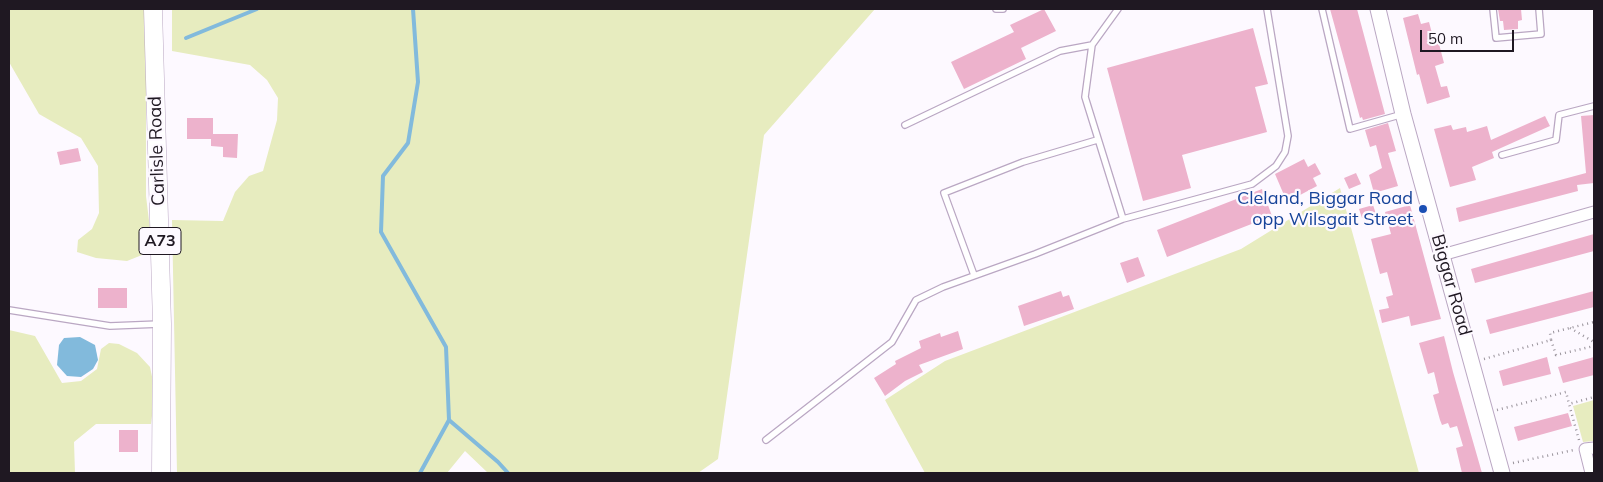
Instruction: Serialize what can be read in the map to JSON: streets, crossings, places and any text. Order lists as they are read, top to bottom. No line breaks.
{"streets":{"main road":["Carlisle Road","A73"],"street":["Biggar Road"]},"places":["Cleland, Biggar Road opp Wilsgait Street"],"scale_bar":"50 m"}
